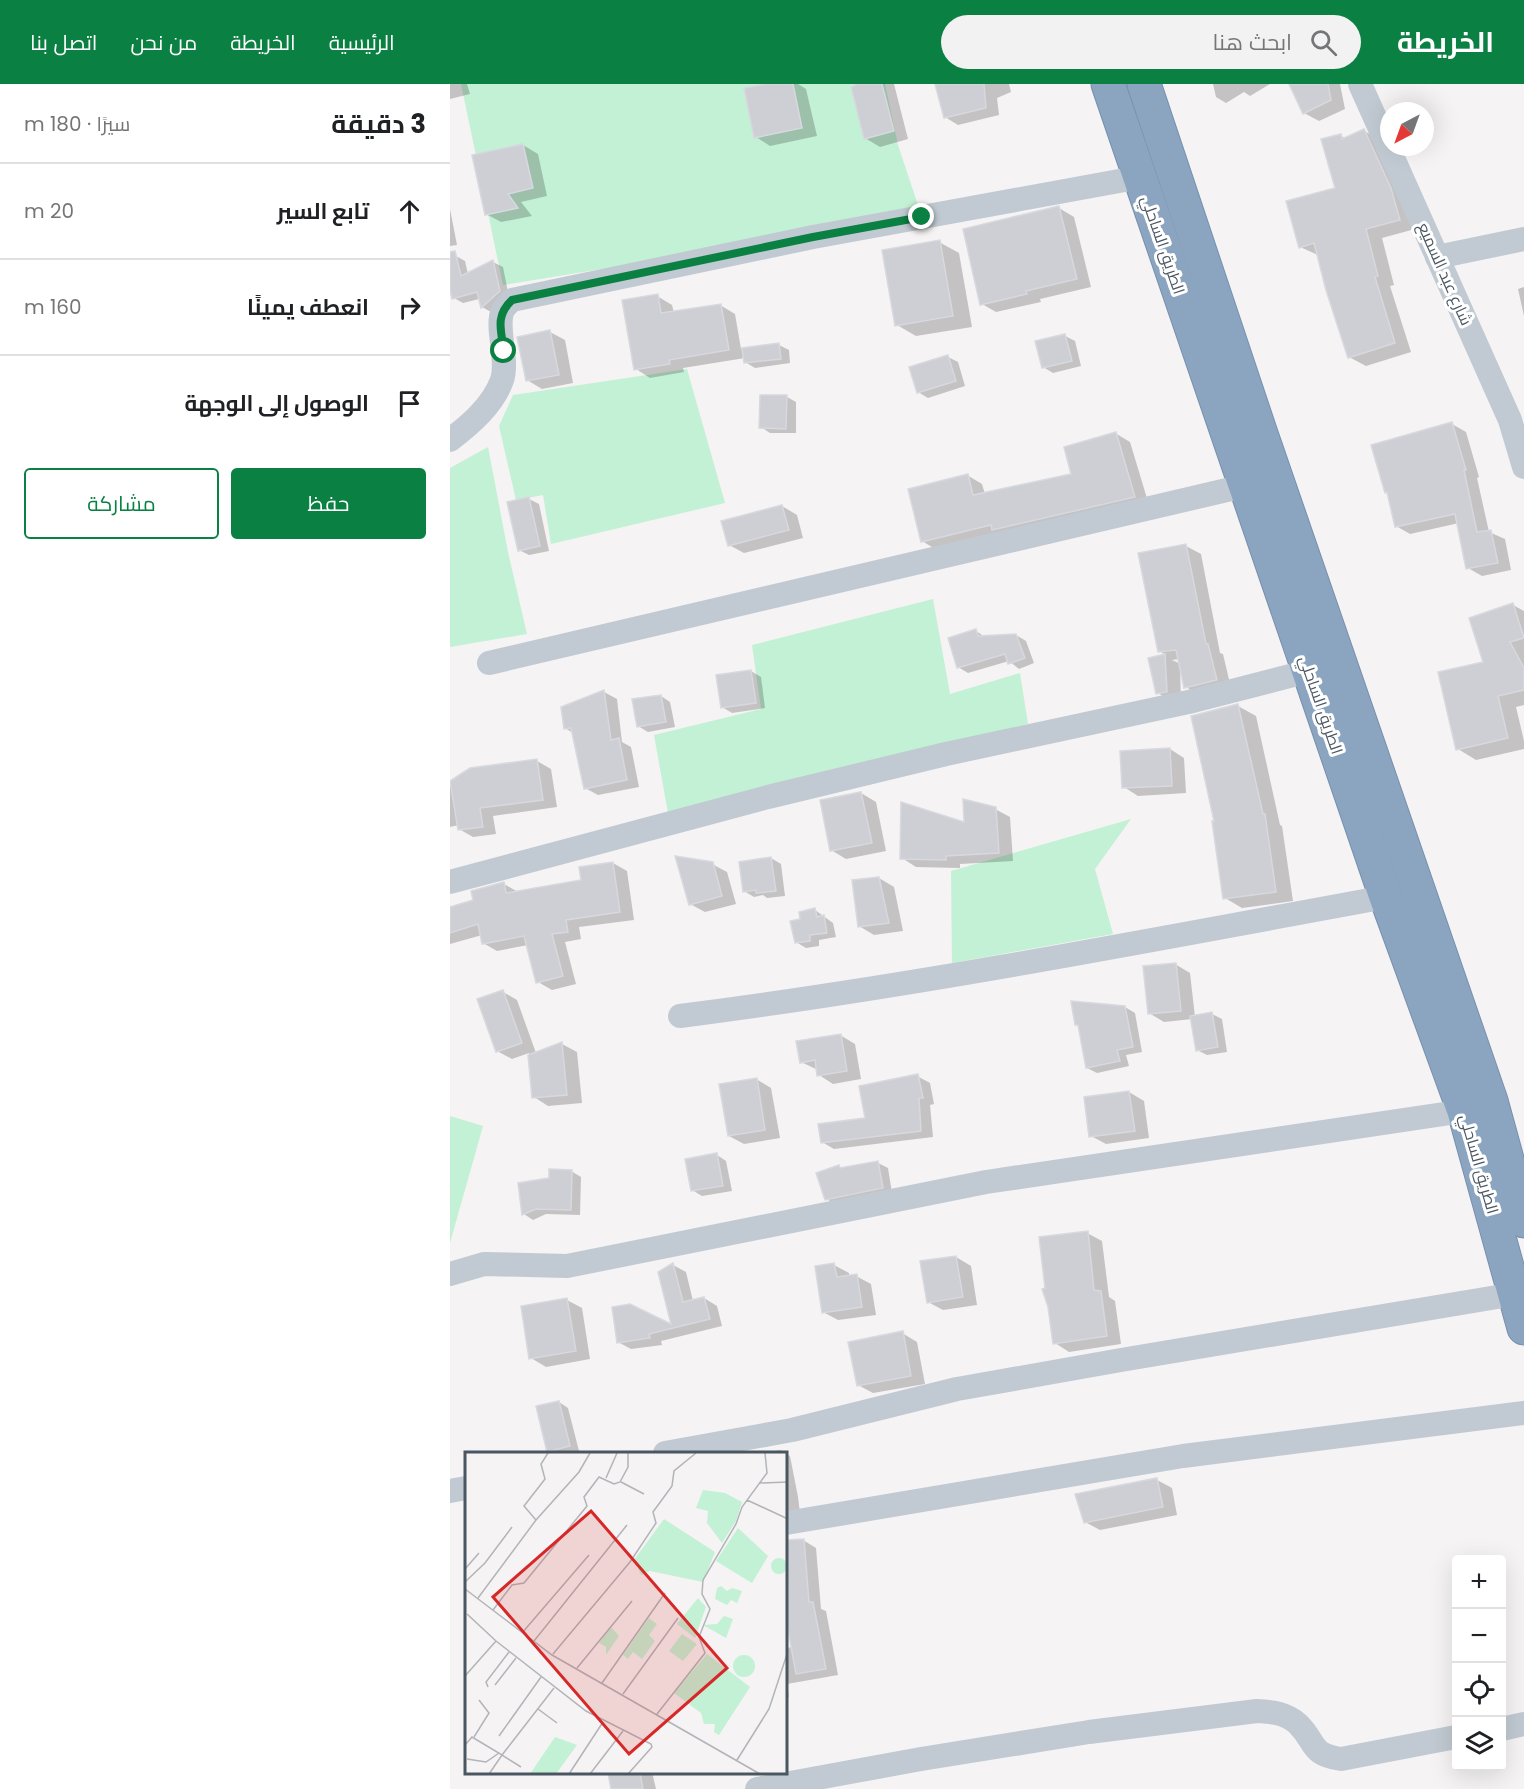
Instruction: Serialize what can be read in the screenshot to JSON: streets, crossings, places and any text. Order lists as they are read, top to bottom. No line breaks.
{"streets":{"highway":["الطريق الساحلي"],"street":["شارع عبد السميع"]},"north":"bottom left","page":{"header":"الخريطة","search":"ابحث هنا","nav":["الرئيسية","الخريطة","من نحن","اتصل بنا"],"heading":["3 دقيقة","سيرًا · 180 m"],"list":[["تابع السير","20 m"],["انعطف يمينًا","160 m"],"الوصول إلى الوجهة"],"buttons":["حفظ","مشاركة"],"map_buttons":["+","−"]}}
